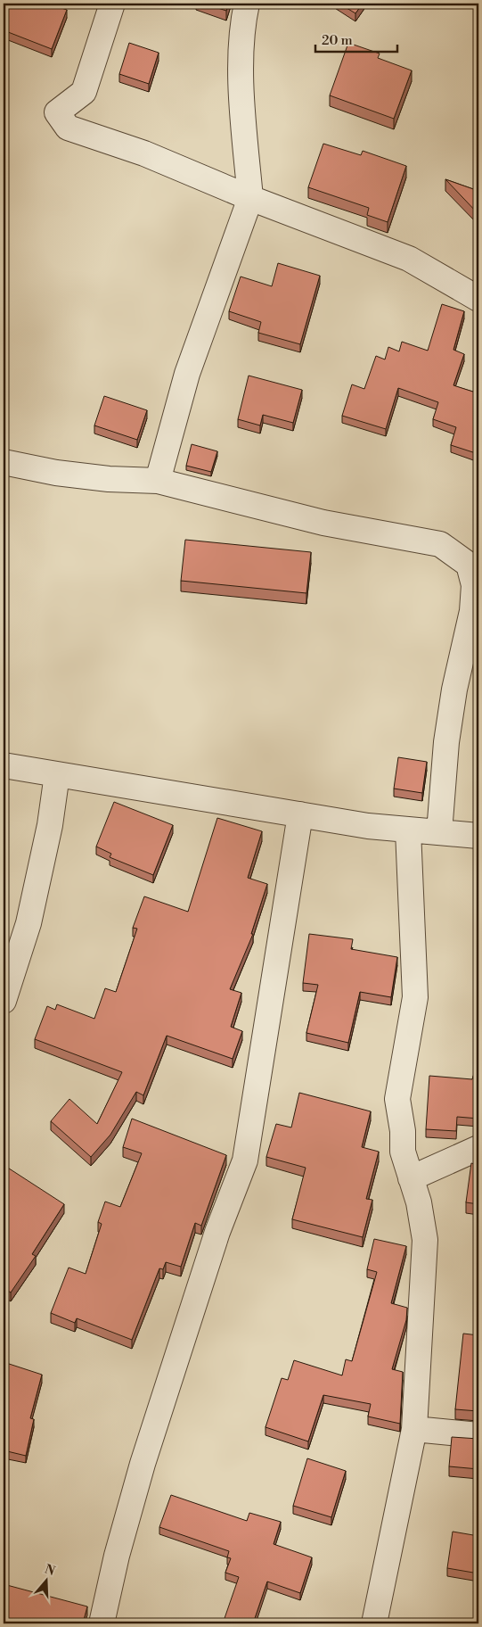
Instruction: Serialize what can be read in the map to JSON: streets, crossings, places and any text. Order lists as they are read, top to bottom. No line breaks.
{"scale_bar":"20 m","north":"top"}
